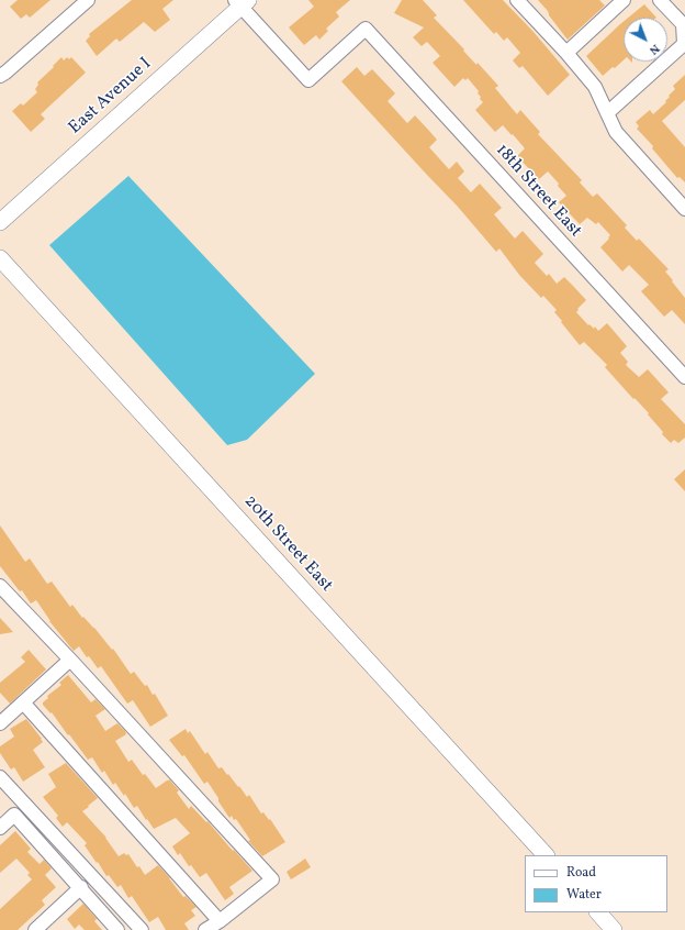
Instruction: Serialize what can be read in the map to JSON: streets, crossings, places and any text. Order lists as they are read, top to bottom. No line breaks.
{"streets":{"main road":["East Avenue I","20th Street East"],"street":["18th Street East"]},"crossings":[["East Avenue I","18th Street East"]],"legend":["Road","Water"],"north":"bottom right"}
